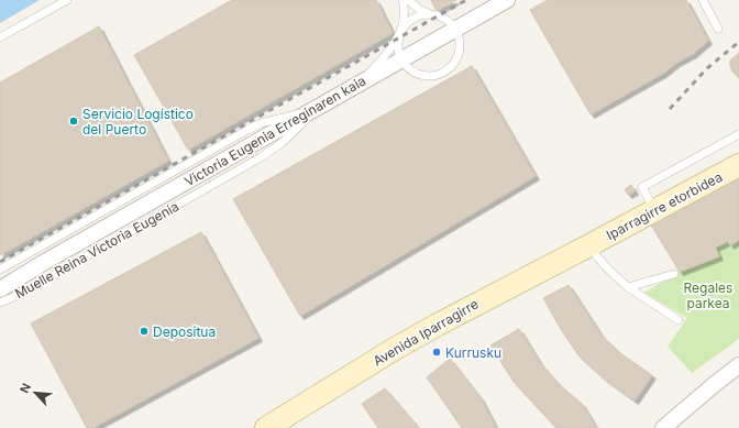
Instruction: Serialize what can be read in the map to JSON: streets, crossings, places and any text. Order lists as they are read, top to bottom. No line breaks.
{"streets":{"street":["Victoria Eugenia Erreginaren kaia","Iparragirre etorbidea","Avenida Iparragirre"],"lane":["Muelle Reina Victoria Eugenia"]},"crossings":[["Victoria Eugenia Erreginaren kaia","Muelle Reina Victoria Eugenia"],["Iparragirre etorbidea","Avenida Iparragirre"]],"parks":["Regales parkea"],"places":["Servicio Logístico del Puerto","Depositua","Kurrusku"],"north":"top left"}
